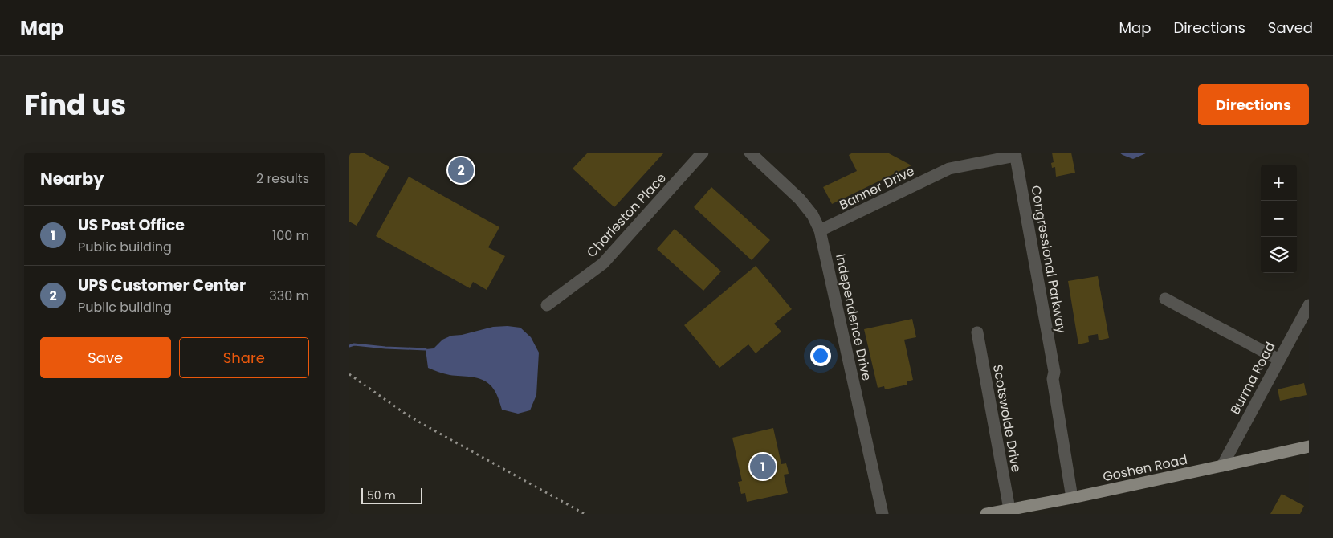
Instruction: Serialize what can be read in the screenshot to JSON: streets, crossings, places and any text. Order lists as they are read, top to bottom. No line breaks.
{"streets":{"main road":["Goshen Road"],"street":["Banner Drive","Charleston Place","Congressional Parkway","Independence Drive","Burma Road","Scotswolde Drive"]},"crossings":[["Banner Drive","Congressional Parkway"],["Banner Drive","Independence Drive"],["Congressional Parkway","Goshen Road"],["Burma Road","Goshen Road"],["Scotswolde Drive","Goshen Road"]],"scale_bar":"50 m","page":{"header":"Map","nav":["Map","Directions","Saved"],"title":"Find us","buttons":["Directions",["Save","Share"]],"heading":["Nearby","2 results"],"pins":["2","1"],"map_buttons":["+","−"],"list":[{"mark":"1","name":"US Post Office","note":"Public building","value":"100 m"},{"mark":"2","name":"UPS Customer Center","note":"Public building","value":"330 m"}],"scale":"50 m"}}
